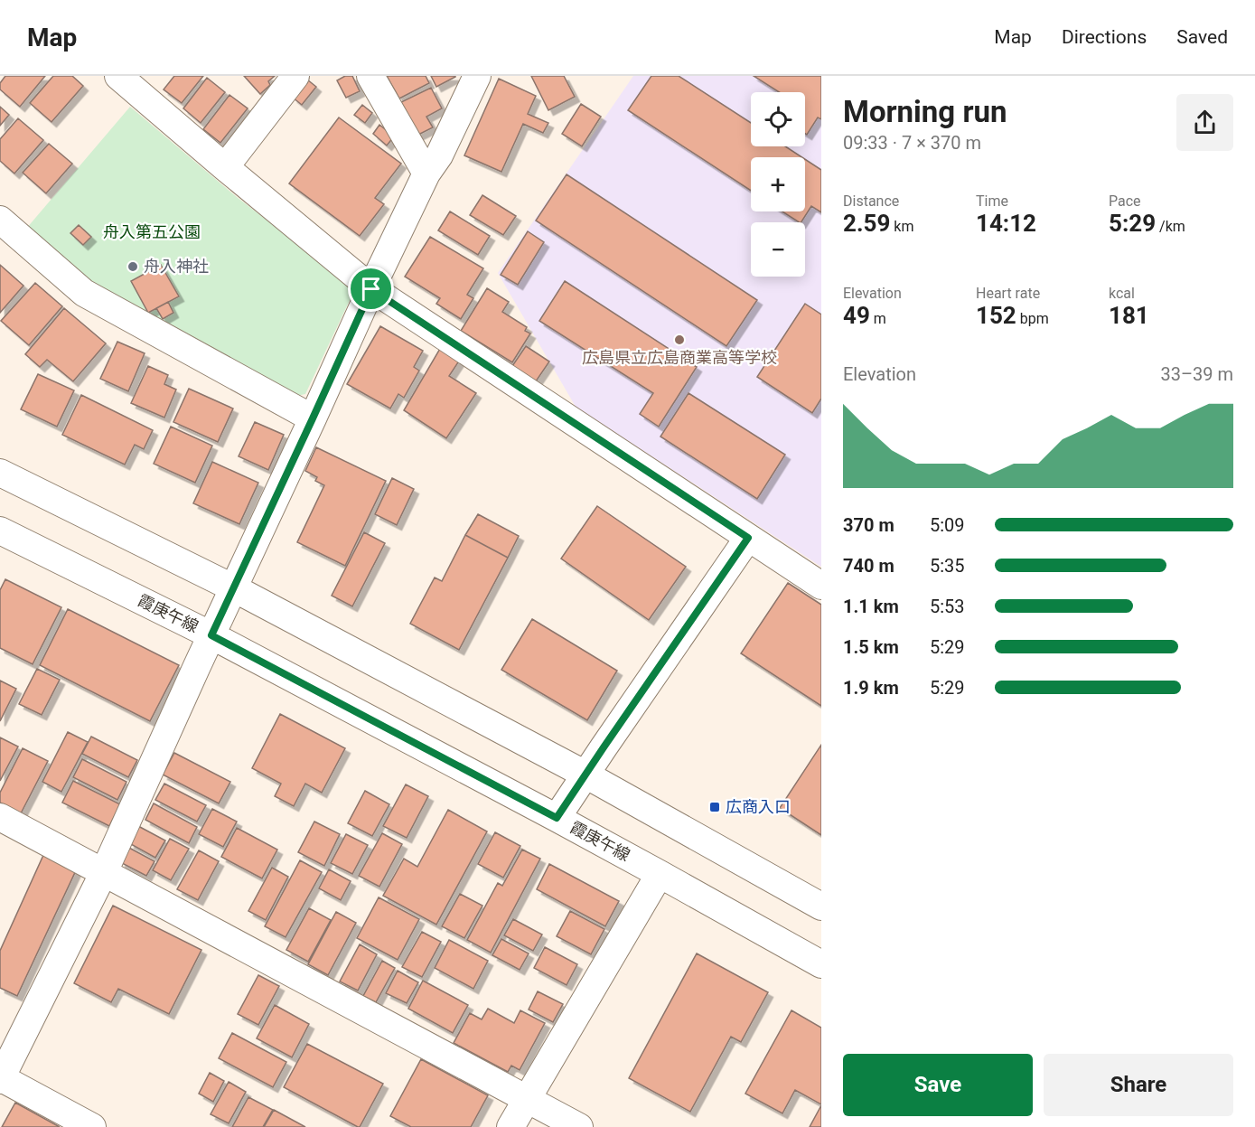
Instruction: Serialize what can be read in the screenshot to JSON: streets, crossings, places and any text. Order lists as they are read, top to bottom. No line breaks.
{"streets":{"street":["霞庚午線"]},"parks":["舟入第五公園"],"places":{"other":["舟入神社","広島県立広島商業高等学校"],"transit":["広商入口"]},"page":{"header":"Map","nav":["Map","Directions","Saved"],"heading":["Morning run","09:33 · 7 × 370 m"],"map_buttons":["+","−"],"stats":[["Distance","2.59 km"],["Time","14:12"],["Pace","5:29 /km"],["Elevation","49 m"],["Heart rate","152 bpm"],["kcal","181"]],"chart":["Elevation","33–39 m"],"list":[{"name":"370 m","note":"5:09"},{"name":"740 m","note":"5:35"},{"name":"1.1 km","note":"5:53"},{"name":"1.5 km","note":"5:29"},{"name":"1.9 km","note":"5:29"}],"buttons":["Save","Share"]}}
